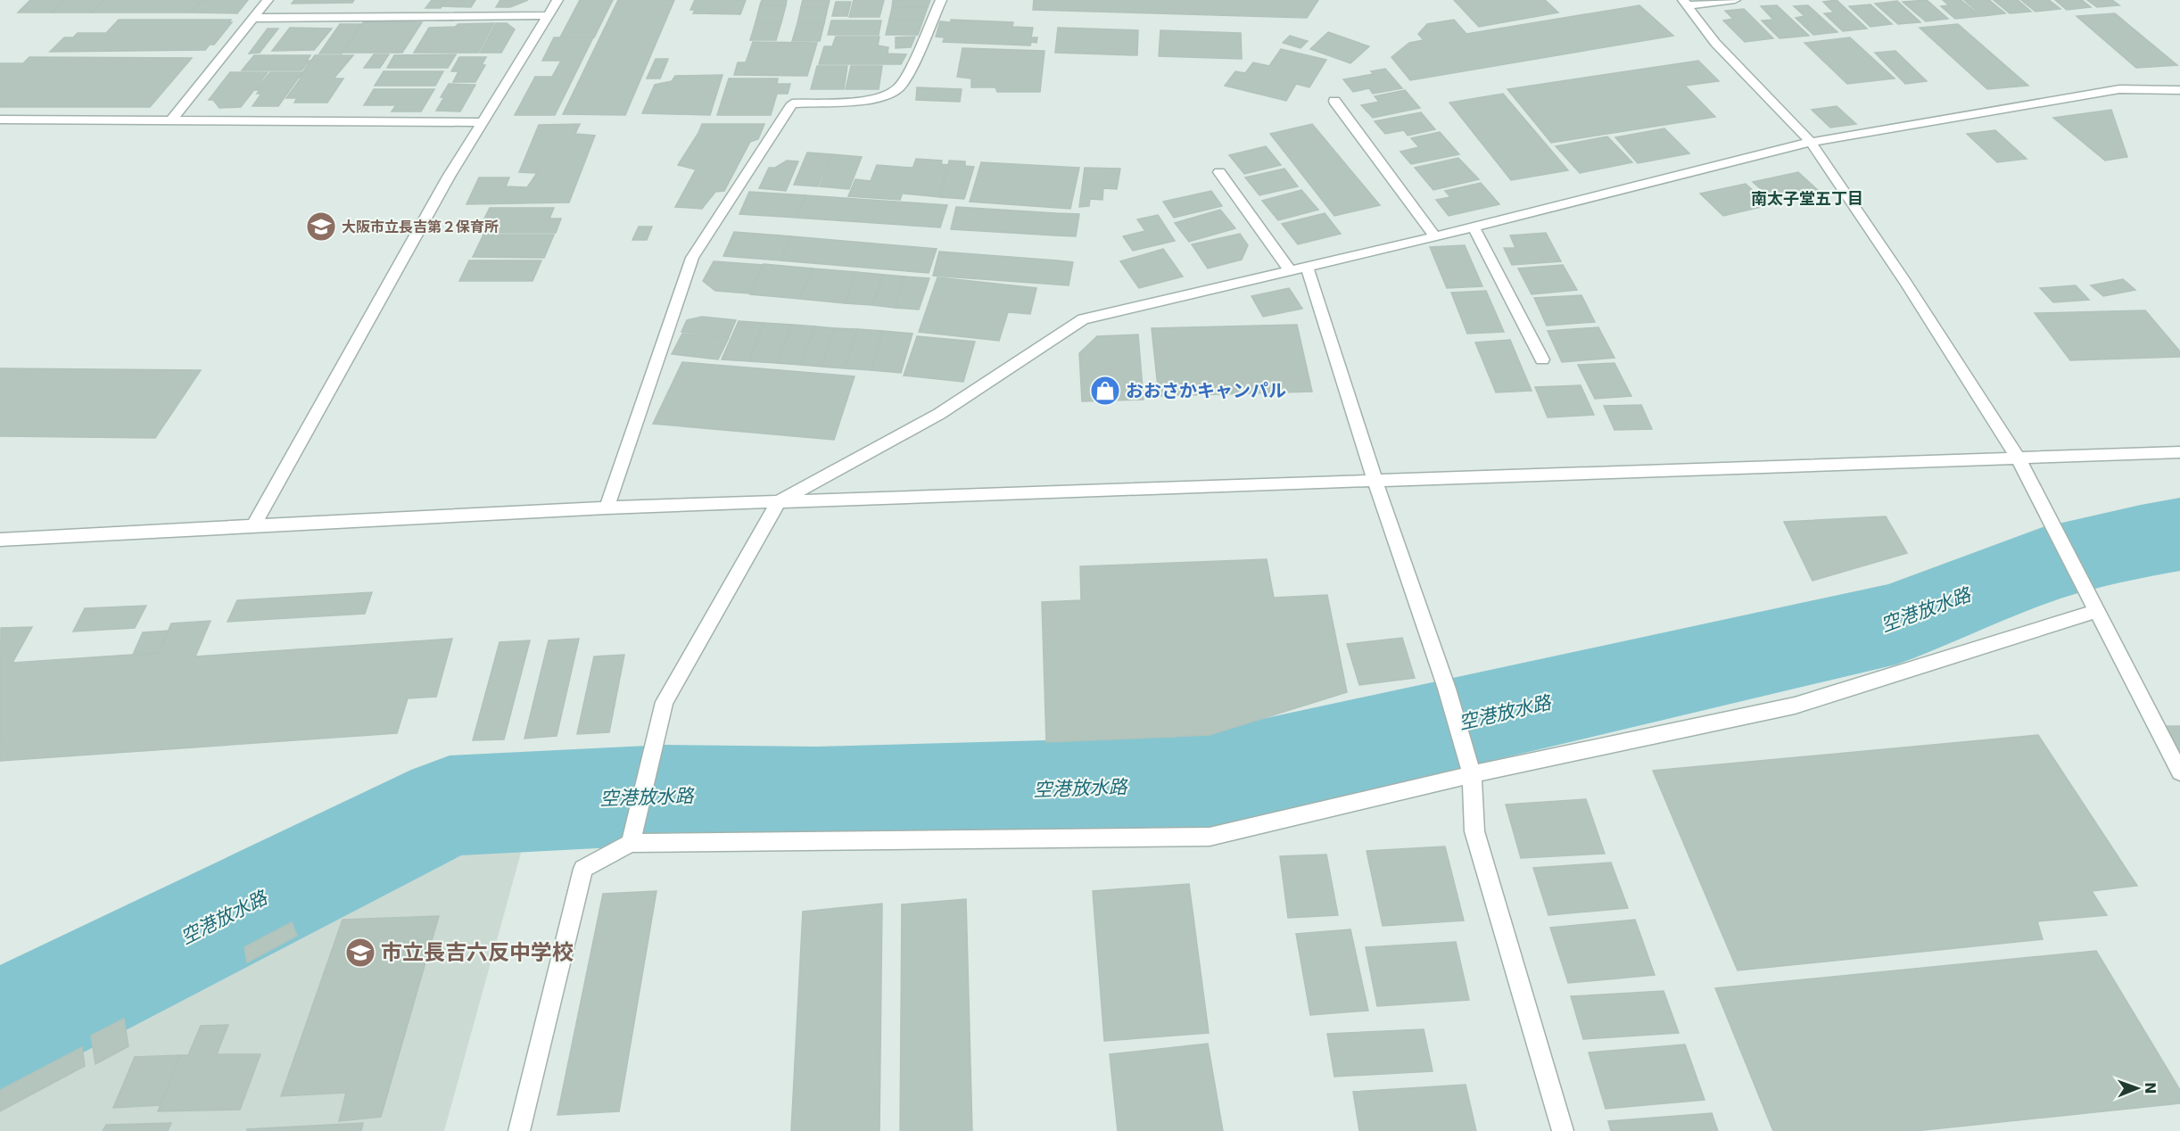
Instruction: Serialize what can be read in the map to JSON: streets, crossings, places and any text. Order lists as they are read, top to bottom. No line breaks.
{"districts":["南太子堂五丁目"],"water":["空港放水路"],"places":{"school or university":["大阪市立長吉第２保育所","市立長吉六反中学校"],"shop":["おおさかキャンパル"]},"north":"right"}
